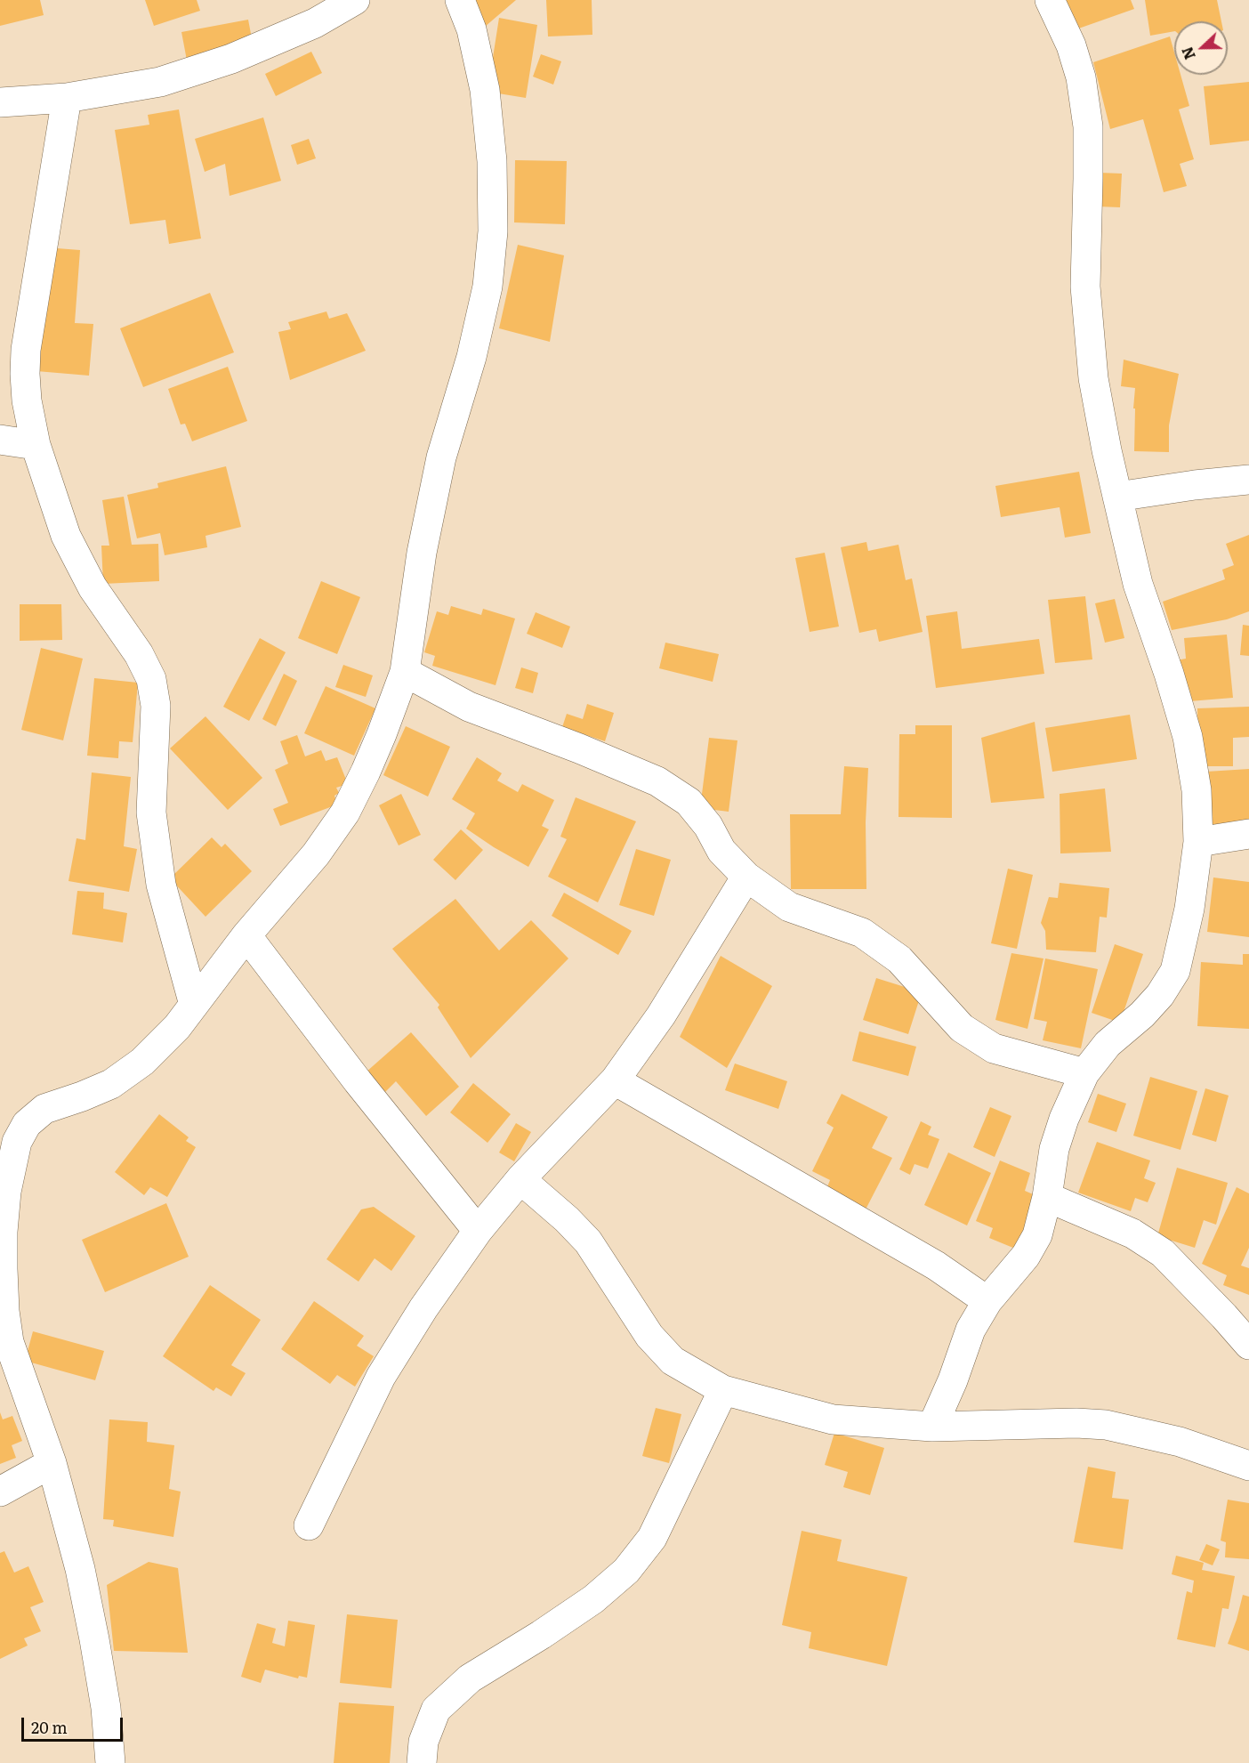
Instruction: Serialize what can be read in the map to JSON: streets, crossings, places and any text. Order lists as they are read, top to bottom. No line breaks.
{"scale_bar":"20 m","north":"left"}
